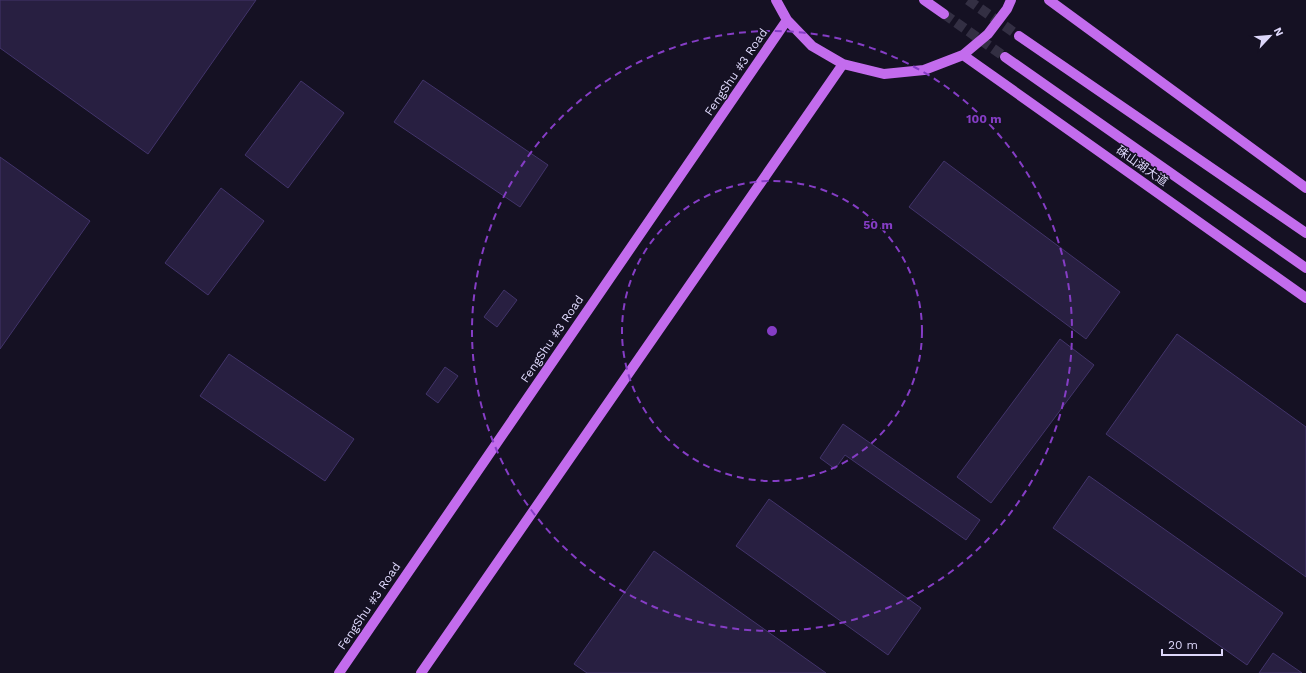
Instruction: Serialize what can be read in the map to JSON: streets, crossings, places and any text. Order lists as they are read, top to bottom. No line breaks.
{"streets":{"main road":["FengShu #3 Road","硃山湖大道"]},"scale_bar":"20 m","north":"top right","rings":["100 m","50 m"]}
